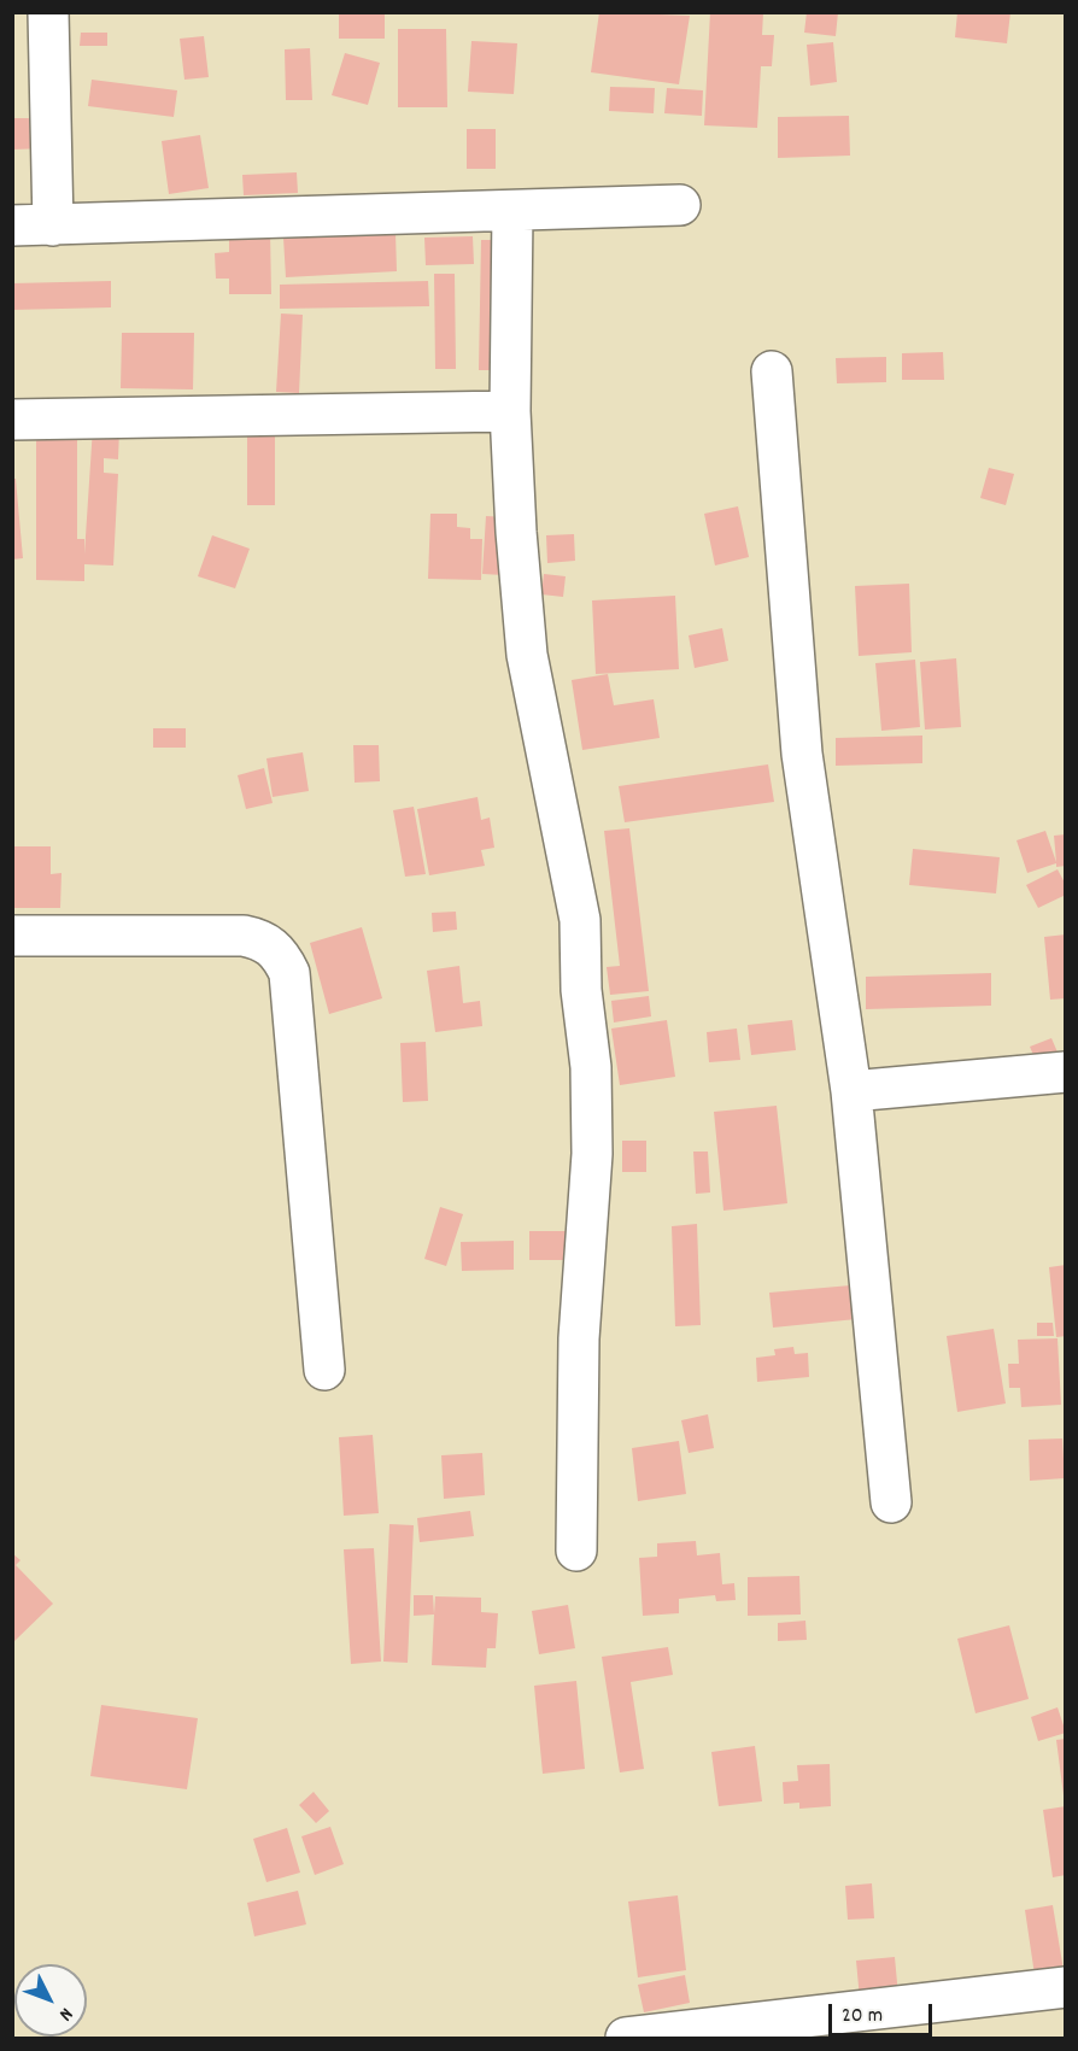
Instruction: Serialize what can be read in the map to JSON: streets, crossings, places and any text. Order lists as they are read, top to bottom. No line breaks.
{"scale_bar":"20 m","north":"bottom right"}
